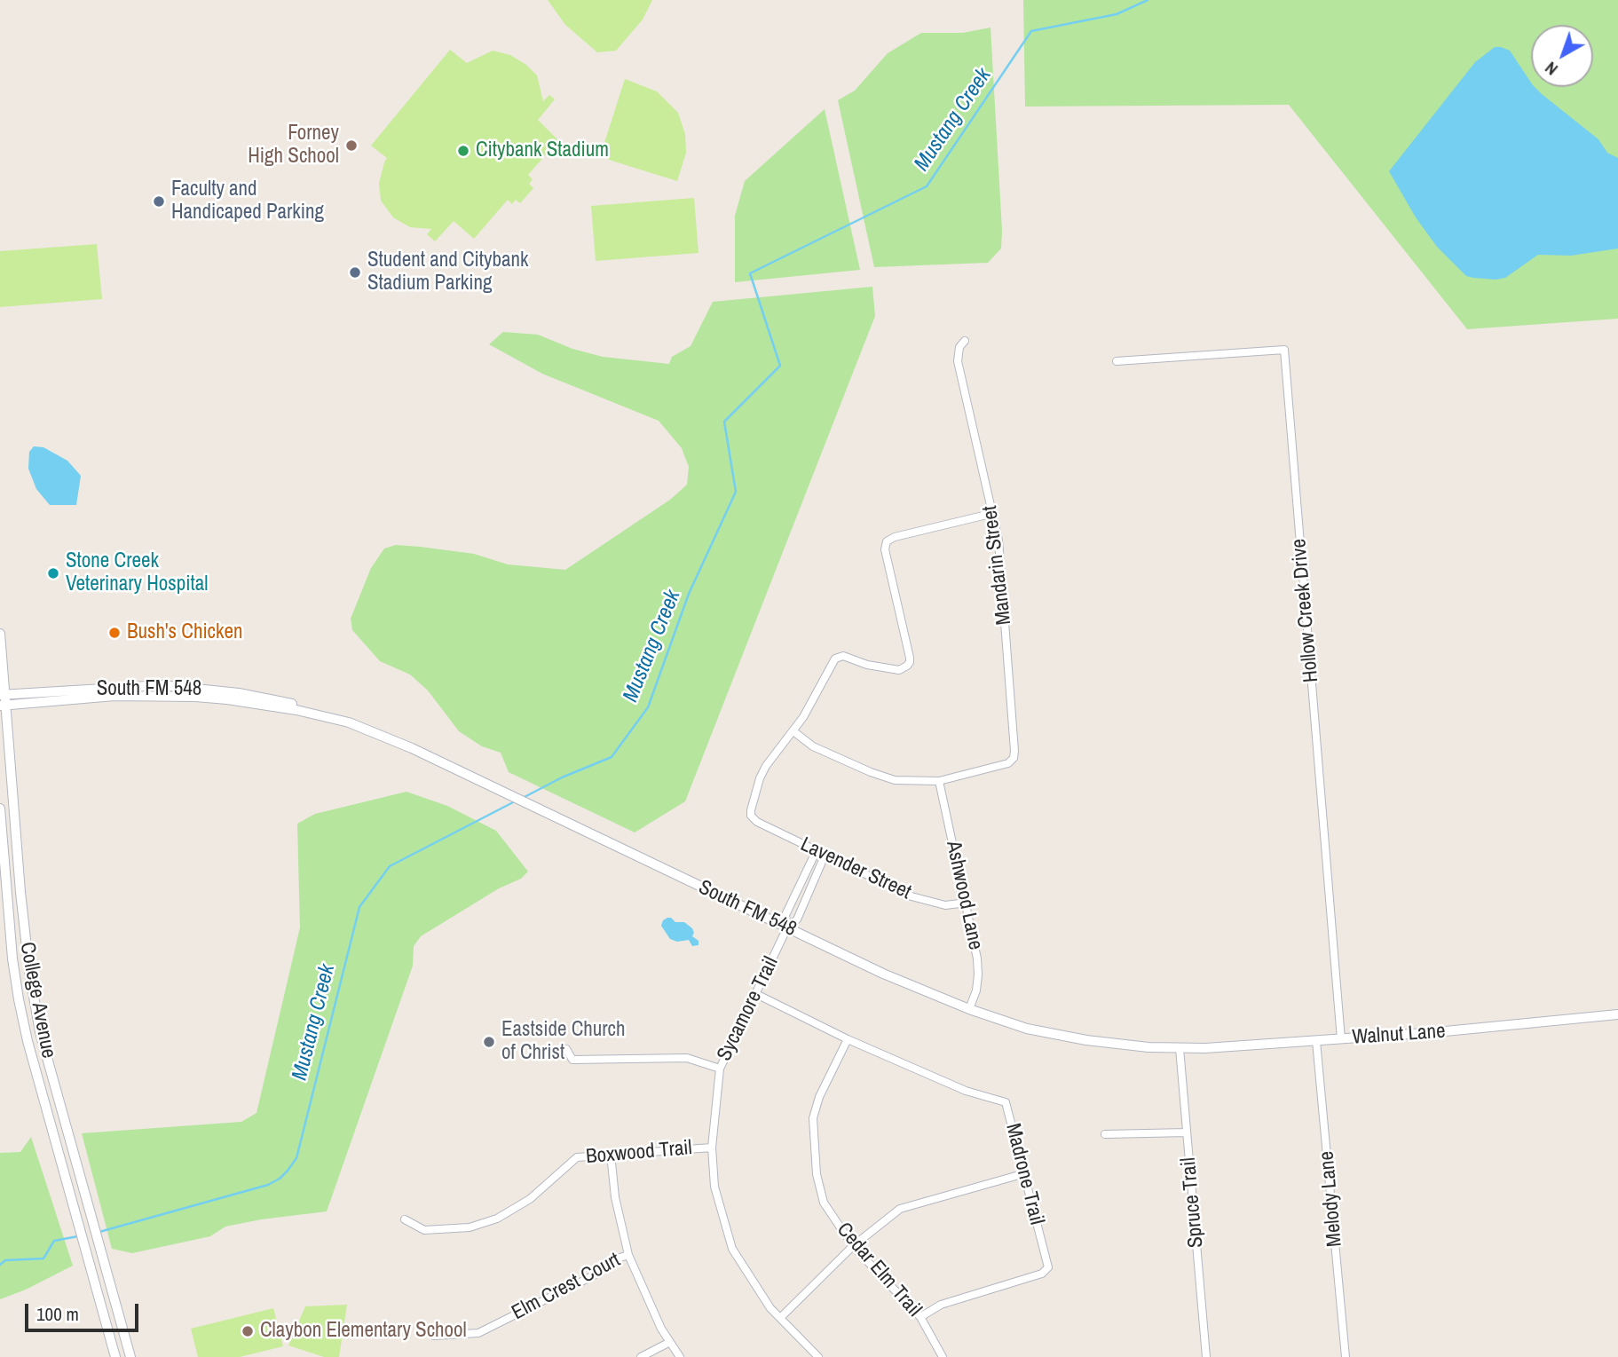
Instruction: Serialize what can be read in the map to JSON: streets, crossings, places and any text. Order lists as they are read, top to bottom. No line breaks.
{"streets":{"main road":["South FM 548","College Avenue","Walnut Lane"],"street":["Mandarin Street","Hollow Creek Drive","Lavender Street","Ashwood Lane","Sycamore Trail","Boxwood Trail","Madrone Trail","Melody Lane","Spruce Trail","Cedar Elm Trail","Elm Crest Court"]},"crossings":[["Mandarin Street","Ashwood Lane"],["Hollow Creek Drive","Walnut Lane"],["South FM 548","Ashwood Lane"],["South FM 548","College Avenue"],["South FM 548","Sycamore Trail"],["South FM 548","Walnut Lane"],["South FM 548","Spruce Trail"],["Lavender Street","Ashwood Lane"],["Lavender Street","Sycamore Trail"],["Sycamore Trail","Boxwood Trail"],["Sycamore Trail","Madrone Trail"],["Walnut Lane","Melody Lane"],["Walnut Lane","Spruce Trail"],["Madrone Trail","Cedar Elm Trail"]],"water":["Mustang Creek"],"places":["Forney High School","Citybank Stadium","Faculty and Handicaped Parking","Student and Citybank Stadium Parking","Stone Creek Veterinary Hospital","Bush's Chicken","Eastside Church of Christ","Claybon Elementary School"],"scale_bar":"100 m","north":"bottom left"}
